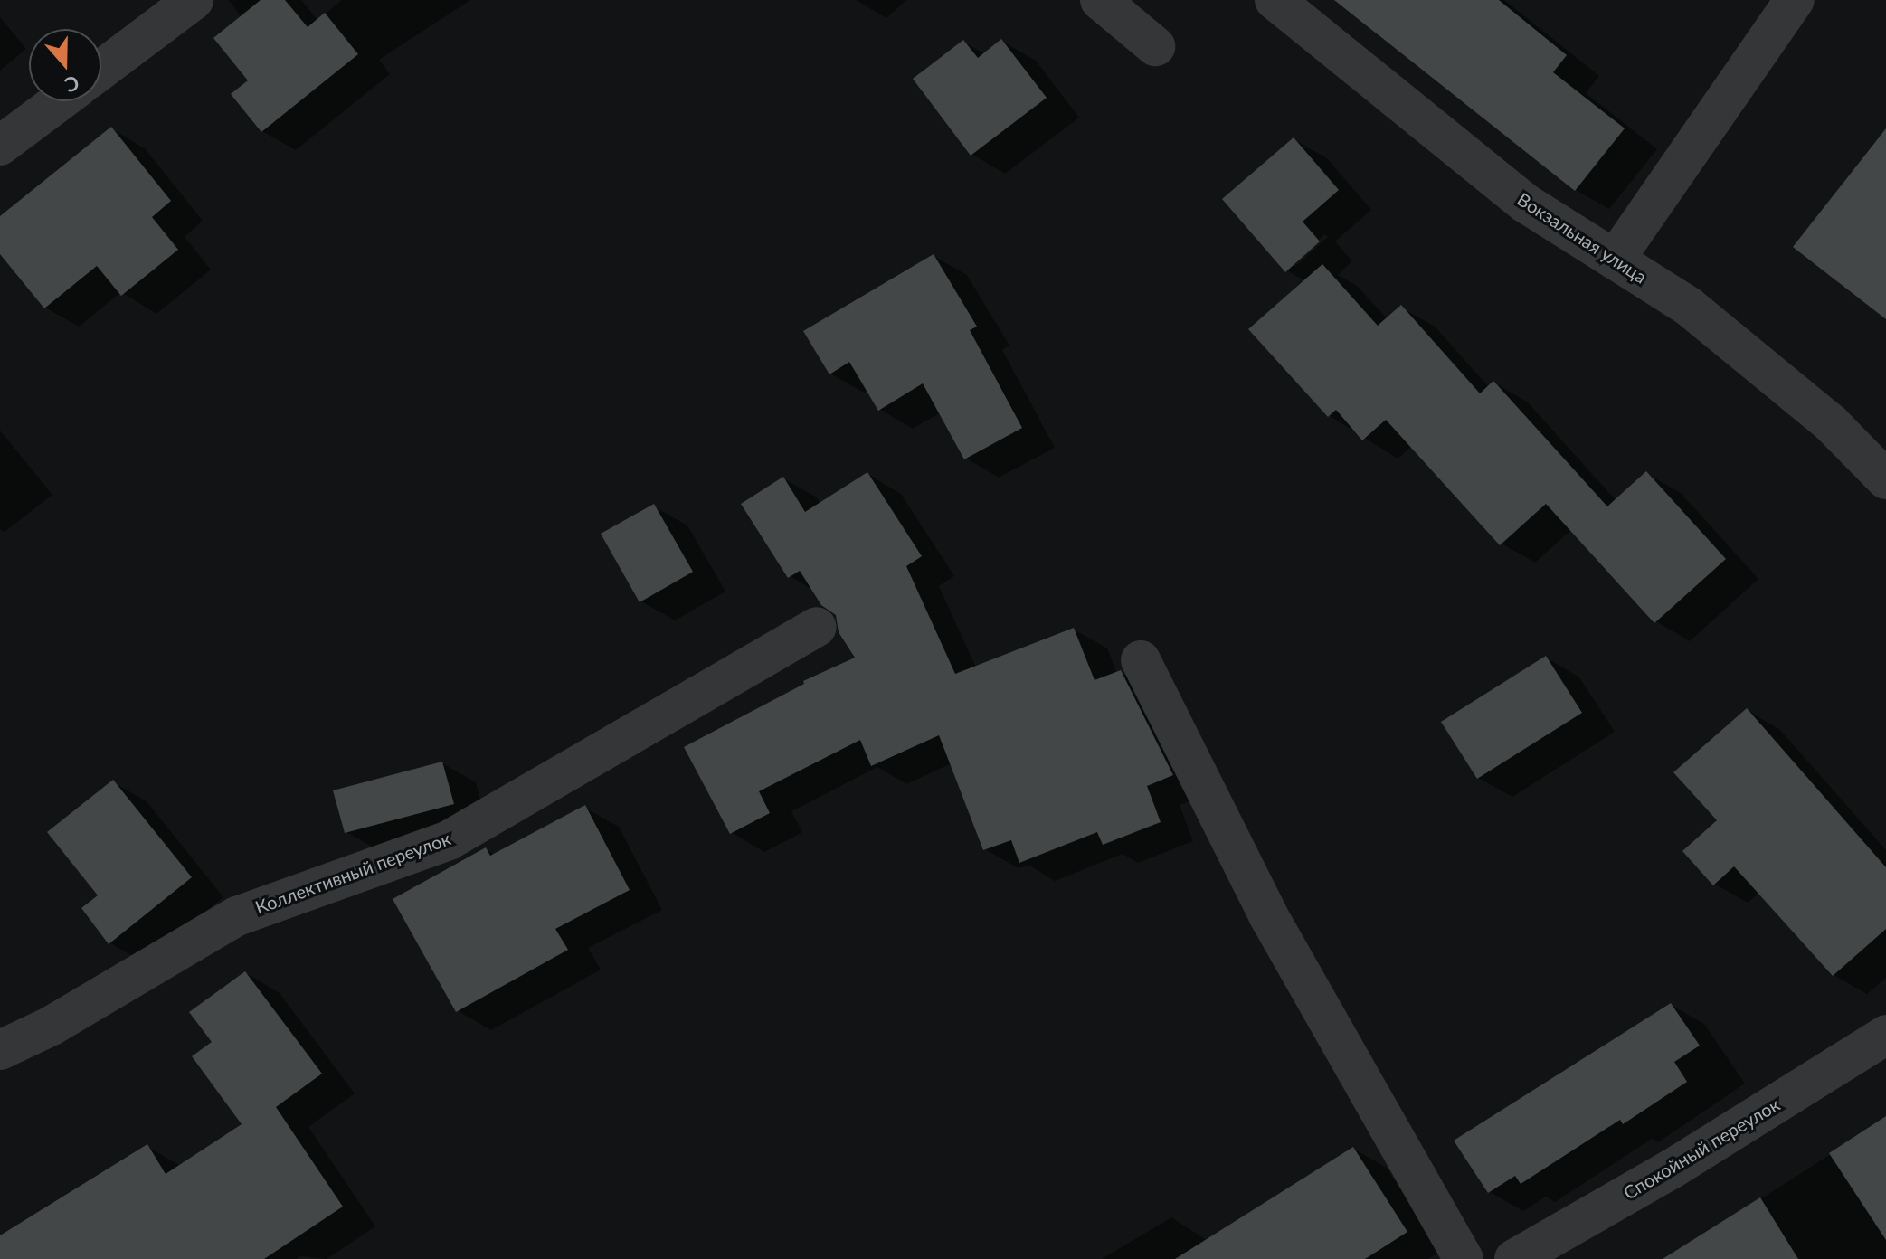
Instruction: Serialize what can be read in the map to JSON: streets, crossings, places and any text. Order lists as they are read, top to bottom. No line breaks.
{"streets":{"street":["Вокзальная улица","Коллективный переулок","Спокойный переулок"]},"north":"bottom"}
